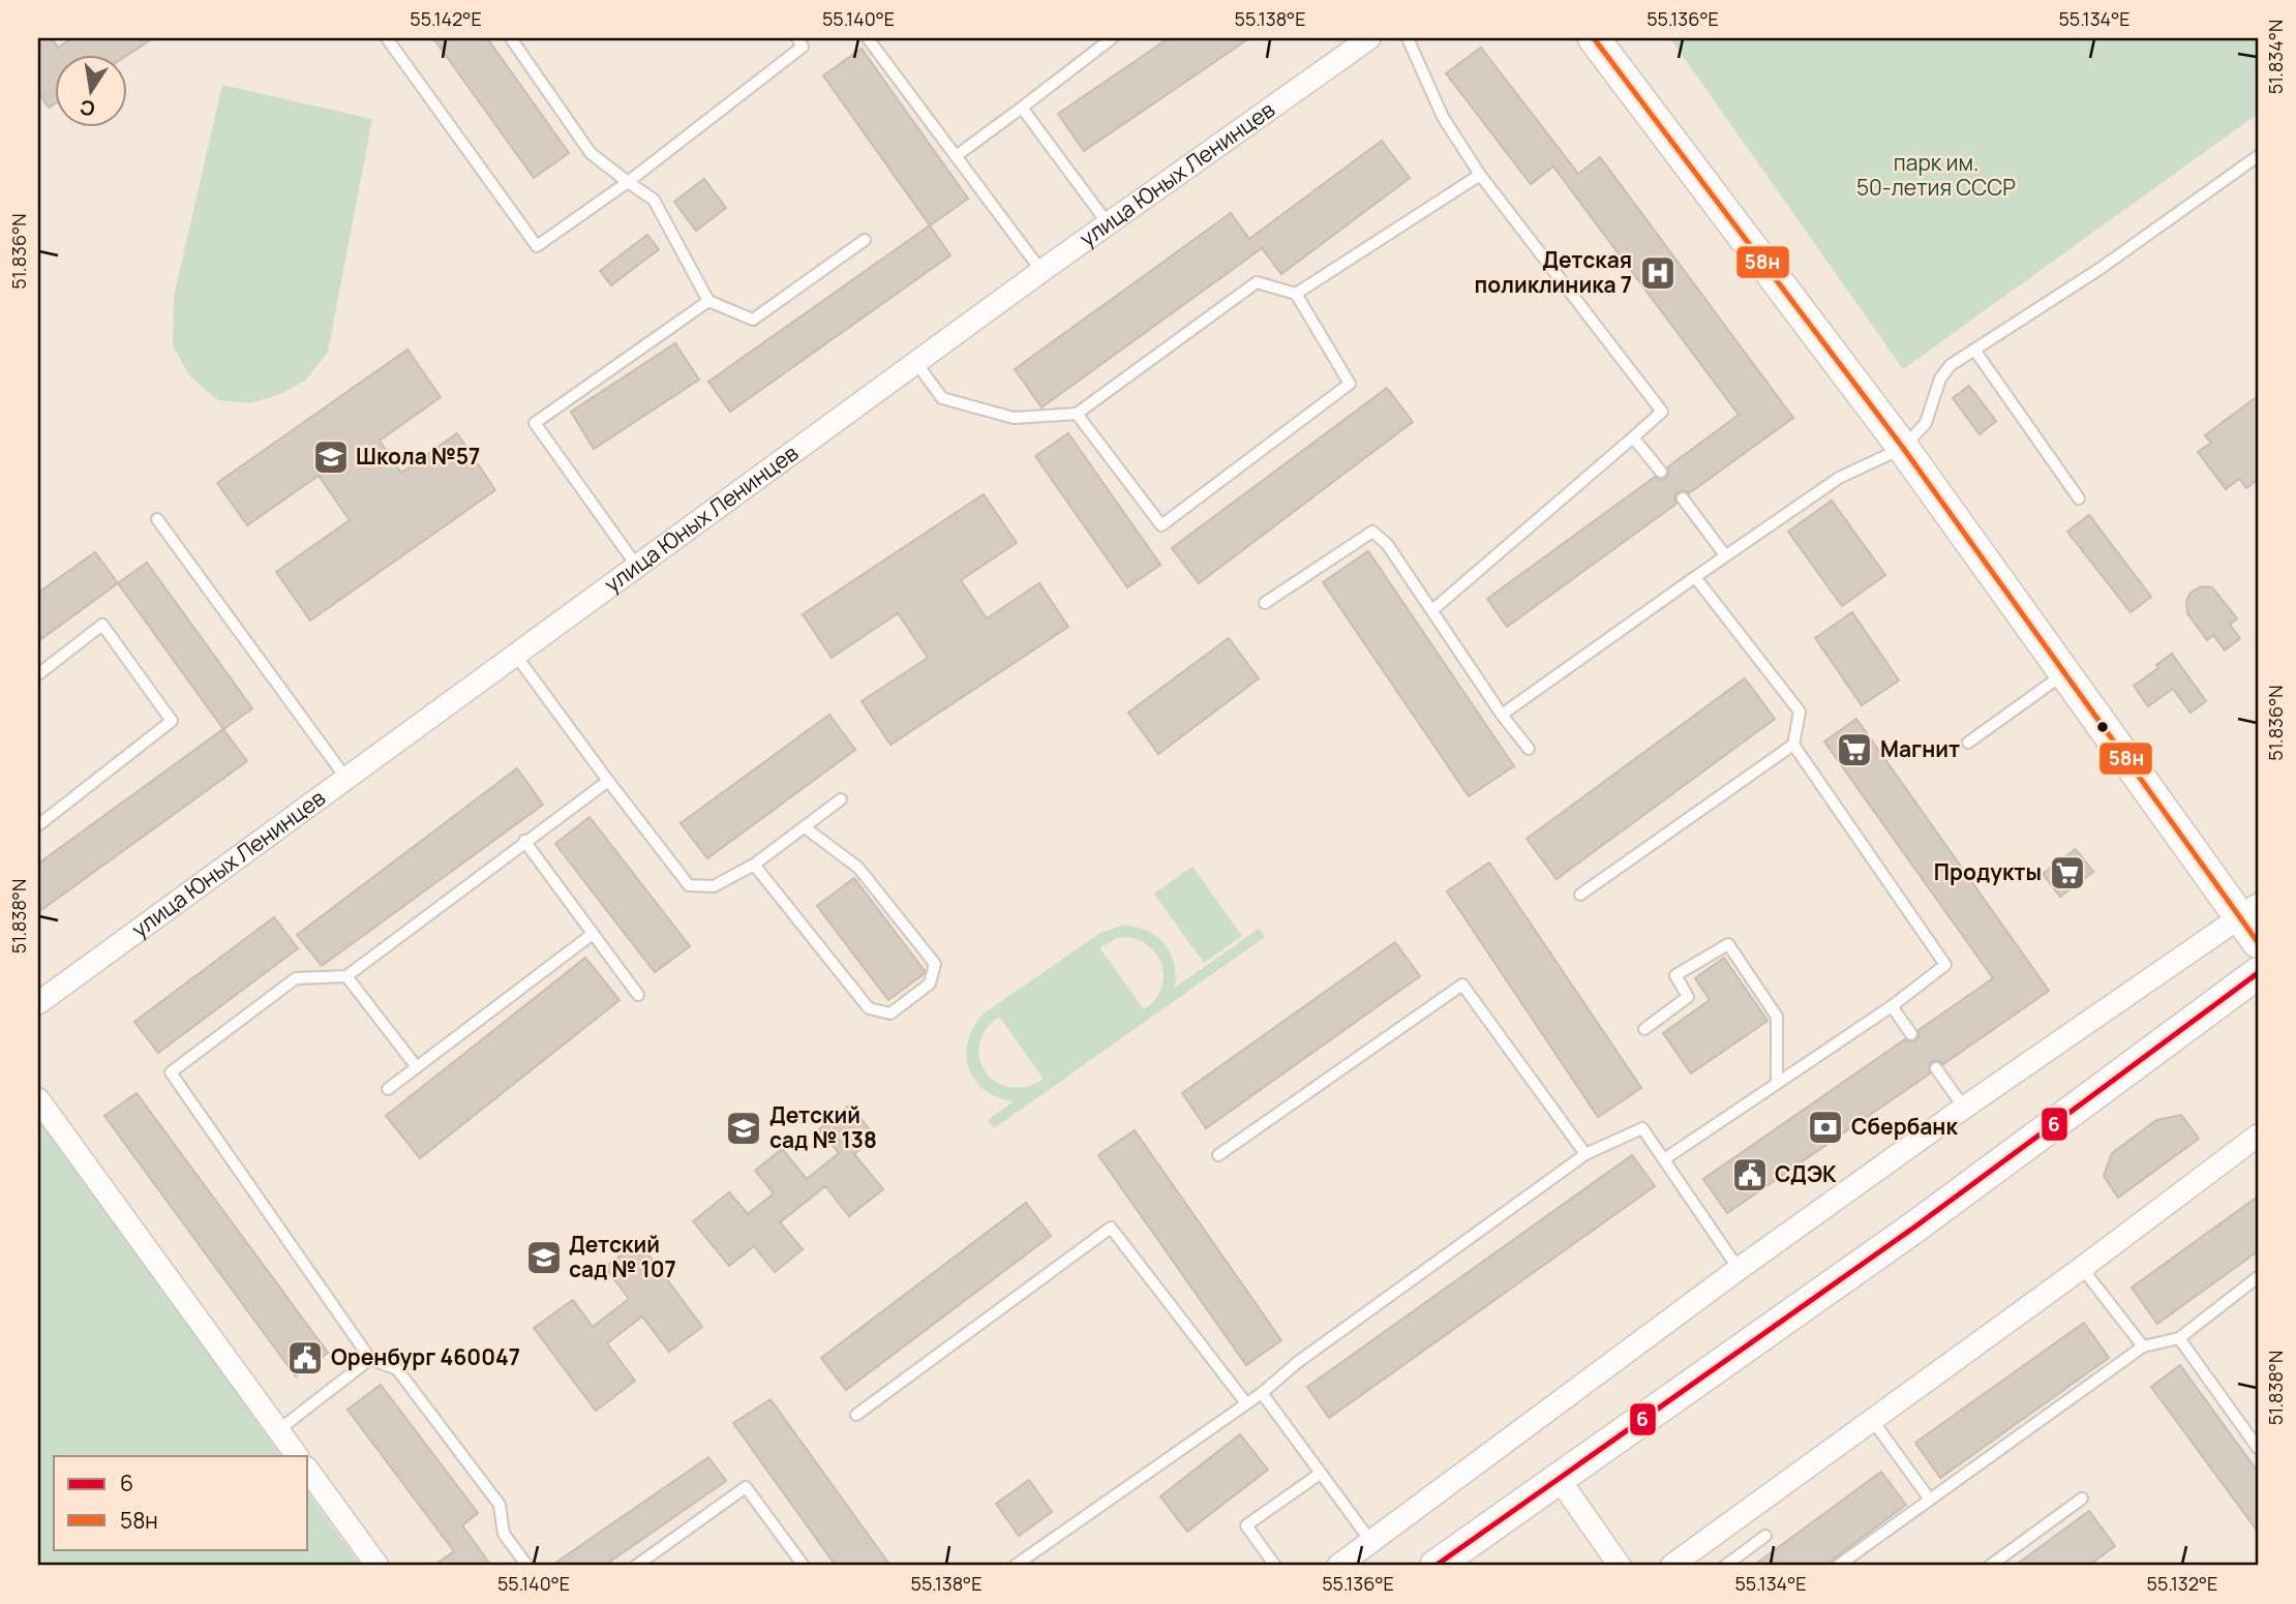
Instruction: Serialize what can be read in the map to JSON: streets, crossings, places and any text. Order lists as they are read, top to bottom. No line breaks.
{"streets":{"street":["улица Юных Ленинцев"]},"parks":["парк им. 50-летия СССР"],"places":{"hospital":["Детская поликлиника 7"],"school or university":["Школа №57","Детский сад № 138","Детский сад № 107"],"supermarket":["Магнит","Продукты"],"bank":["Сбербанк"],"public building":["СДЭК","Оренбург 460047"]},"lines":["transit line 58н","transit line 6"],"legend":["6","58н"],"north":"bottom","coordinates":["55.142°E","55.140°E","55.138°E","55.136°E","55.134°E","51.834°N","51.836°N","51.838°N","55.132°E"]}
